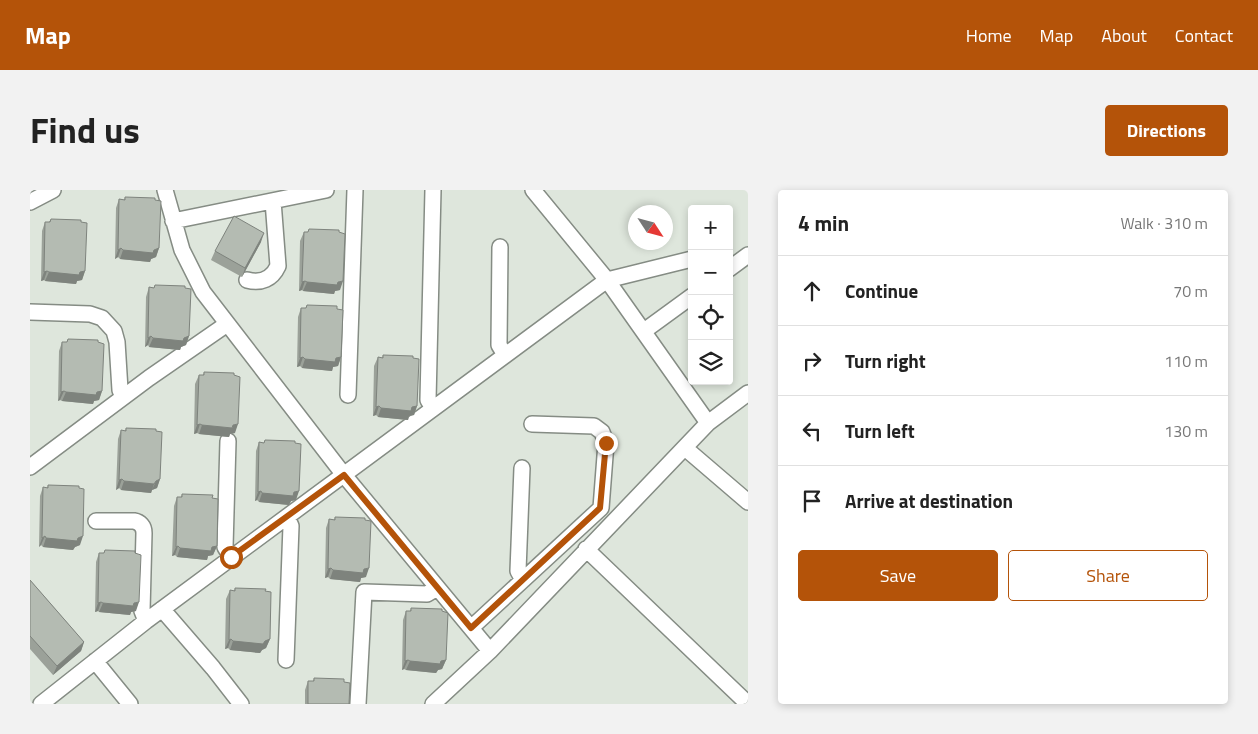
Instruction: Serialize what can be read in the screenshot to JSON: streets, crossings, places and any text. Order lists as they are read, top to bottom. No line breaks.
{"north":"bottom right","page":{"header":"Map","nav":["Home","Map","About","Contact"],"title":"Find us","buttons":["Directions",["Save","Share"]],"heading":["4 min","Walk · 310 m"],"map_buttons":["+","−"],"list":[["Continue","70 m"],["Turn right","110 m"],["Turn left","130 m"],"Arrive at destination"]}}
